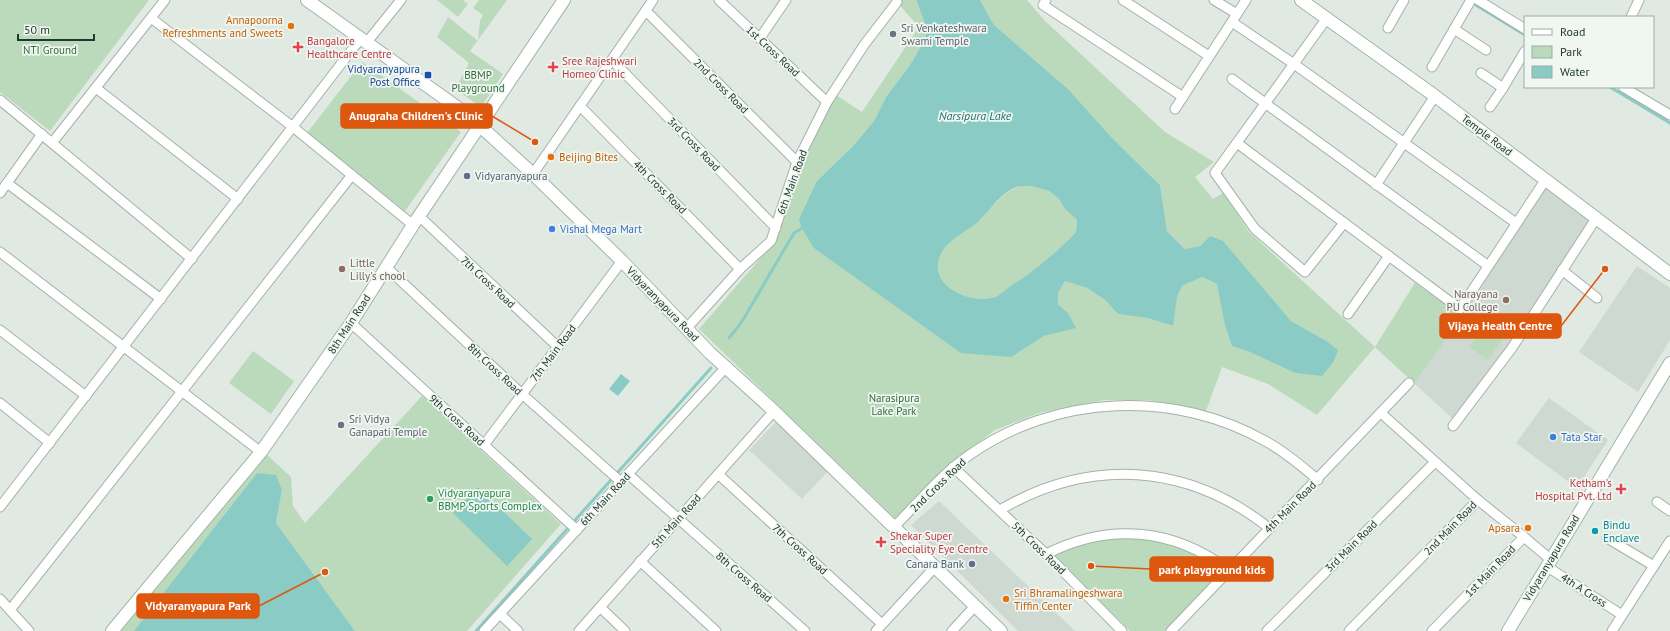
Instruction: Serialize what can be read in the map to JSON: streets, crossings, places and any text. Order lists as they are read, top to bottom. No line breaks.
{"streets":{"main road":["Temple Road","Vidyaranyapura Road","8th Main Road"],"street":["1st Cross Road","2nd Cross Road","3rd Cross Road","6th Main Road","4th Cross Road","7th Cross Road","7th Main Road","8th Cross Road","9th Cross Road","4th Main Road","5th Main Road","2nd Main Road","3rd Main Road","5th Cross Road","1st Main Road","4th A Cross"]},"crossings":[["1st Cross Road","6th Main Road"],["2nd Cross Road","6th Main Road"],["2nd Cross Road","Vidyaranyapura Road"],["2nd Cross Road","4th Main Road"],["2nd Cross Road","5th Cross Road"],["3rd Cross Road","6th Main Road"],["6th Main Road","4th Cross Road"],["6th Main Road","Vidyaranyapura Road"],["6th Main Road","8th Cross Road"],["6th Main Road","9th Cross Road"],["7th Cross Road","8th Main Road"],["7th Cross Road","7th Main Road"],["7th Cross Road","5th Main Road"],["Vidyaranyapura Road","8th Main Road"],["Vidyaranyapura Road","7th Main Road"],["Vidyaranyapura Road","5th Main Road"],["Vidyaranyapura Road","1st Main Road"],["Vidyaranyapura Road","4th A Cross"],["8th Main Road","8th Cross Road"],["8th Main Road","9th Cross Road"],["7th Main Road","8th Cross Road"],["7th Main Road","9th Cross Road"],["8th Cross Road","5th Main Road"],["4th Main Road","2nd Main Road"],["2nd Main Road","3rd Main Road"],["1st Main Road","4th A Cross"]],"water":["Narsipura Lake"],"parks":["NTI Ground","BBMP Playground","Narasipura Lake Park"],"places":{"other":["Annapoorna Refreshments and Sweets","Sri Venkateshwara Swami Temple","Anugraha Children's Clinic","Beijing Bites","Vidyaranyapura","Vishal Mega Mart","Little Lilly's chool","Vijaya Health Centre","Narayana PU College","Sri Vidya Ganapati Temple","Tata Star","Vidyaranyapura BBMP Sports Complex","Apsara","Bindu Enclave","Canara Bank","park playground kids","Vidyaranyapura Park","Sri Bhramalingeshwara Tiffin Center"],"health":["Bangalore Healthcare Centre","Sree Rajeshwari Homeo Clinic","Ketham's Hospital Pvt. Ltd","Shekar Super Speciality Eye Centre"],"transit":["Vidyaranyapura Post Office"]},"legend":["Road","Park","Water"],"scale_bar":"50 m"}
